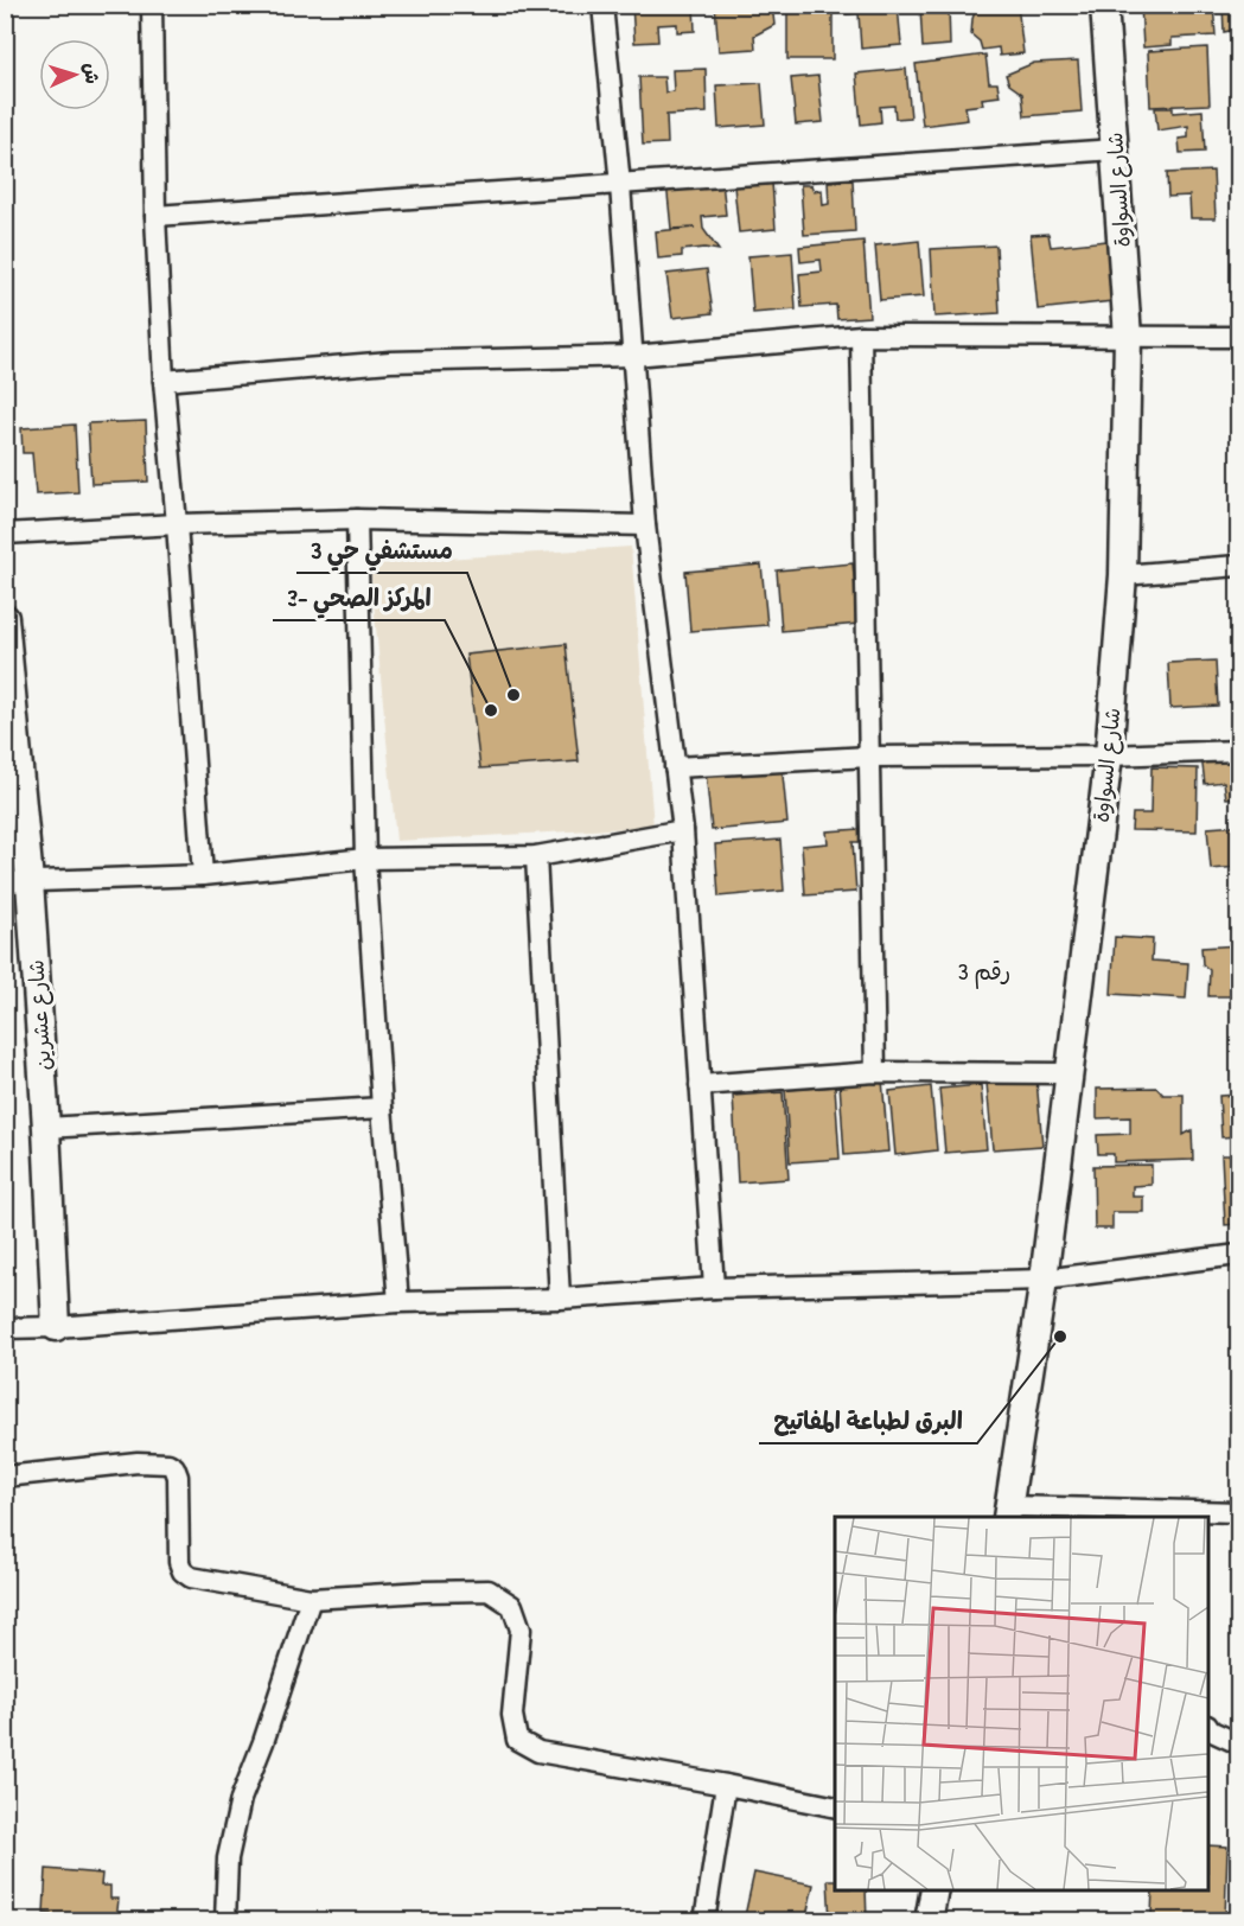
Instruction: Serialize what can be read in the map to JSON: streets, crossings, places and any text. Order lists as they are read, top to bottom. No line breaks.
{"streets":{"street":["شارع السواوة","شارع عشرين"]},"districts":["رقم 3"],"places":["مستشفي حي 3","المركز الصحي -3","البرق لطباعة المفاتيح"],"north":"right"}
